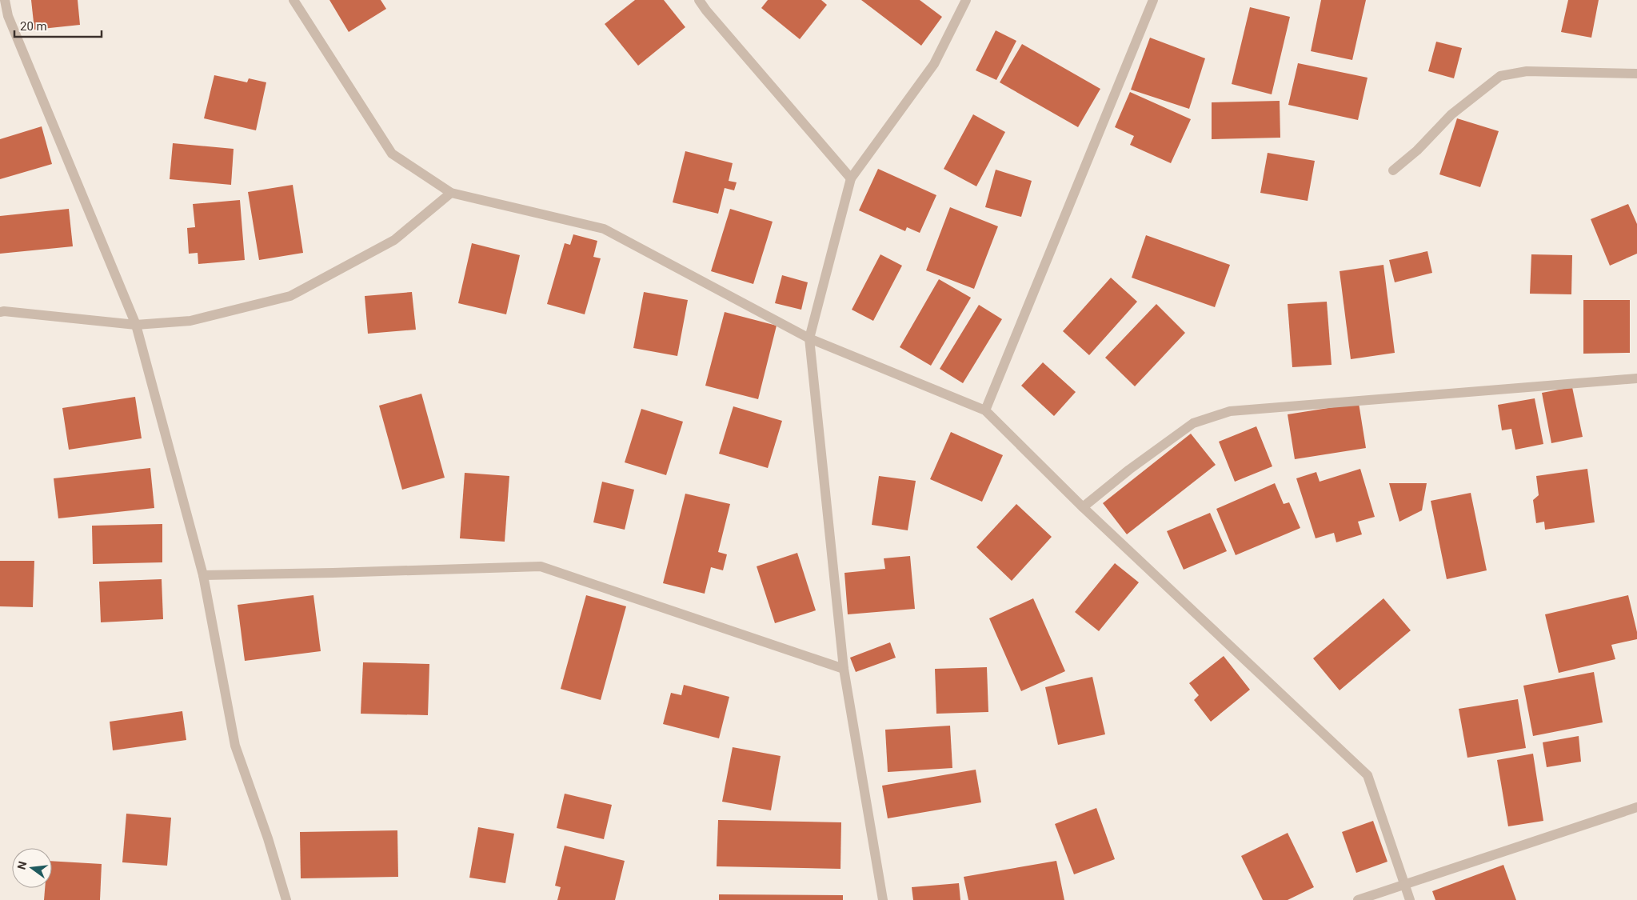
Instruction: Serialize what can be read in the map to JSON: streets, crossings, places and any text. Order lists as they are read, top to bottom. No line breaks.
{"scale_bar":"20 m","north":"left"}
